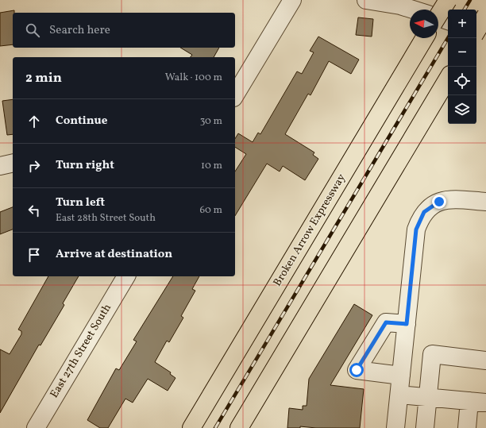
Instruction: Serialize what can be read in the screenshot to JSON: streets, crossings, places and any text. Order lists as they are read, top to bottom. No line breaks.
{"streets":{"highway":["Broken Arrow Expressway"],"street":["East 27th Street South"]},"north":"left","page":{"map_buttons":["+","−"],"search":"Search here","heading":["2 min","Walk · 100 m"],"list":[["Continue","30 m"],["Turn right","10 m"],["Turn left","East 28th Street South","60 m"],"Arrive at destination"]}}
